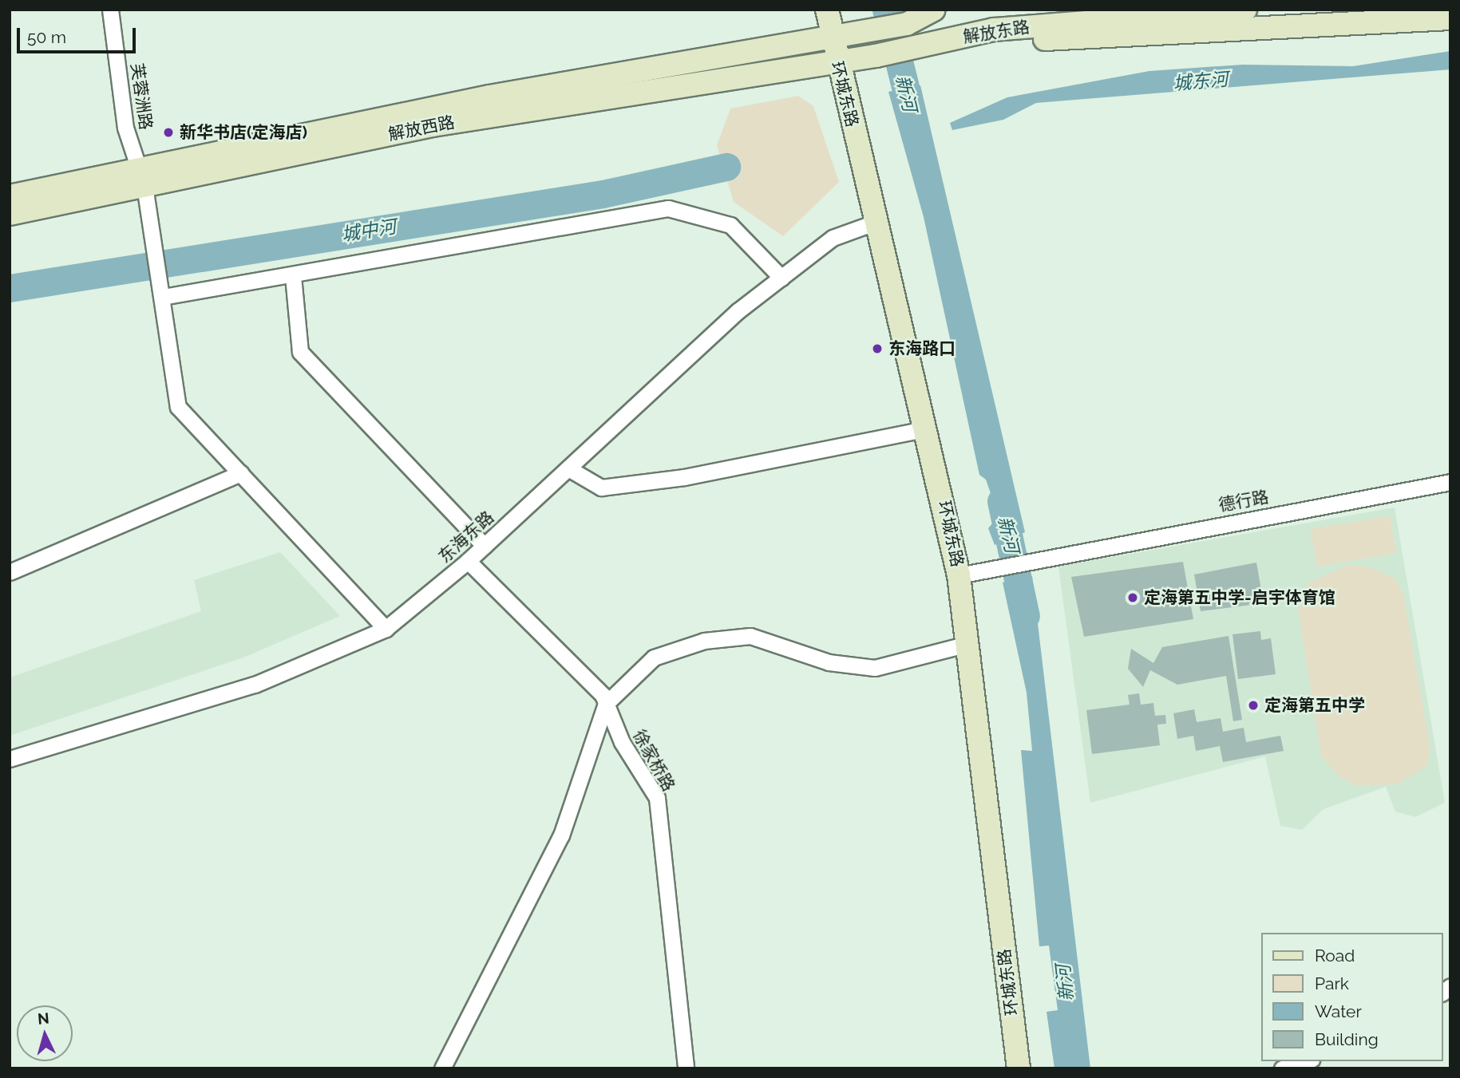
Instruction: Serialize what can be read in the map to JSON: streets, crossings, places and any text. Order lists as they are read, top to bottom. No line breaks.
{"streets":{"street":["解放东路","环城东路","芙蓉洲路","解放西路","德行路","东海东路","徐家桥路"]},"crossings":[["解放东路","解放西路"],["环城东路","解放西路"],["环城东路","德行路"],["环城东路","东海东路"],["芙蓉洲路","解放西路"],["芙蓉洲路","东海东路"],["东海东路","徐家桥路"]],"water":["城东河","新河","城中河"],"places":["新华书店(定海店)","东海路口","定海第五中学-启宇体育馆","定海第五中学"],"legend":["Road","Park","Water","Building"],"scale_bar":"50 m","north":"top"}
